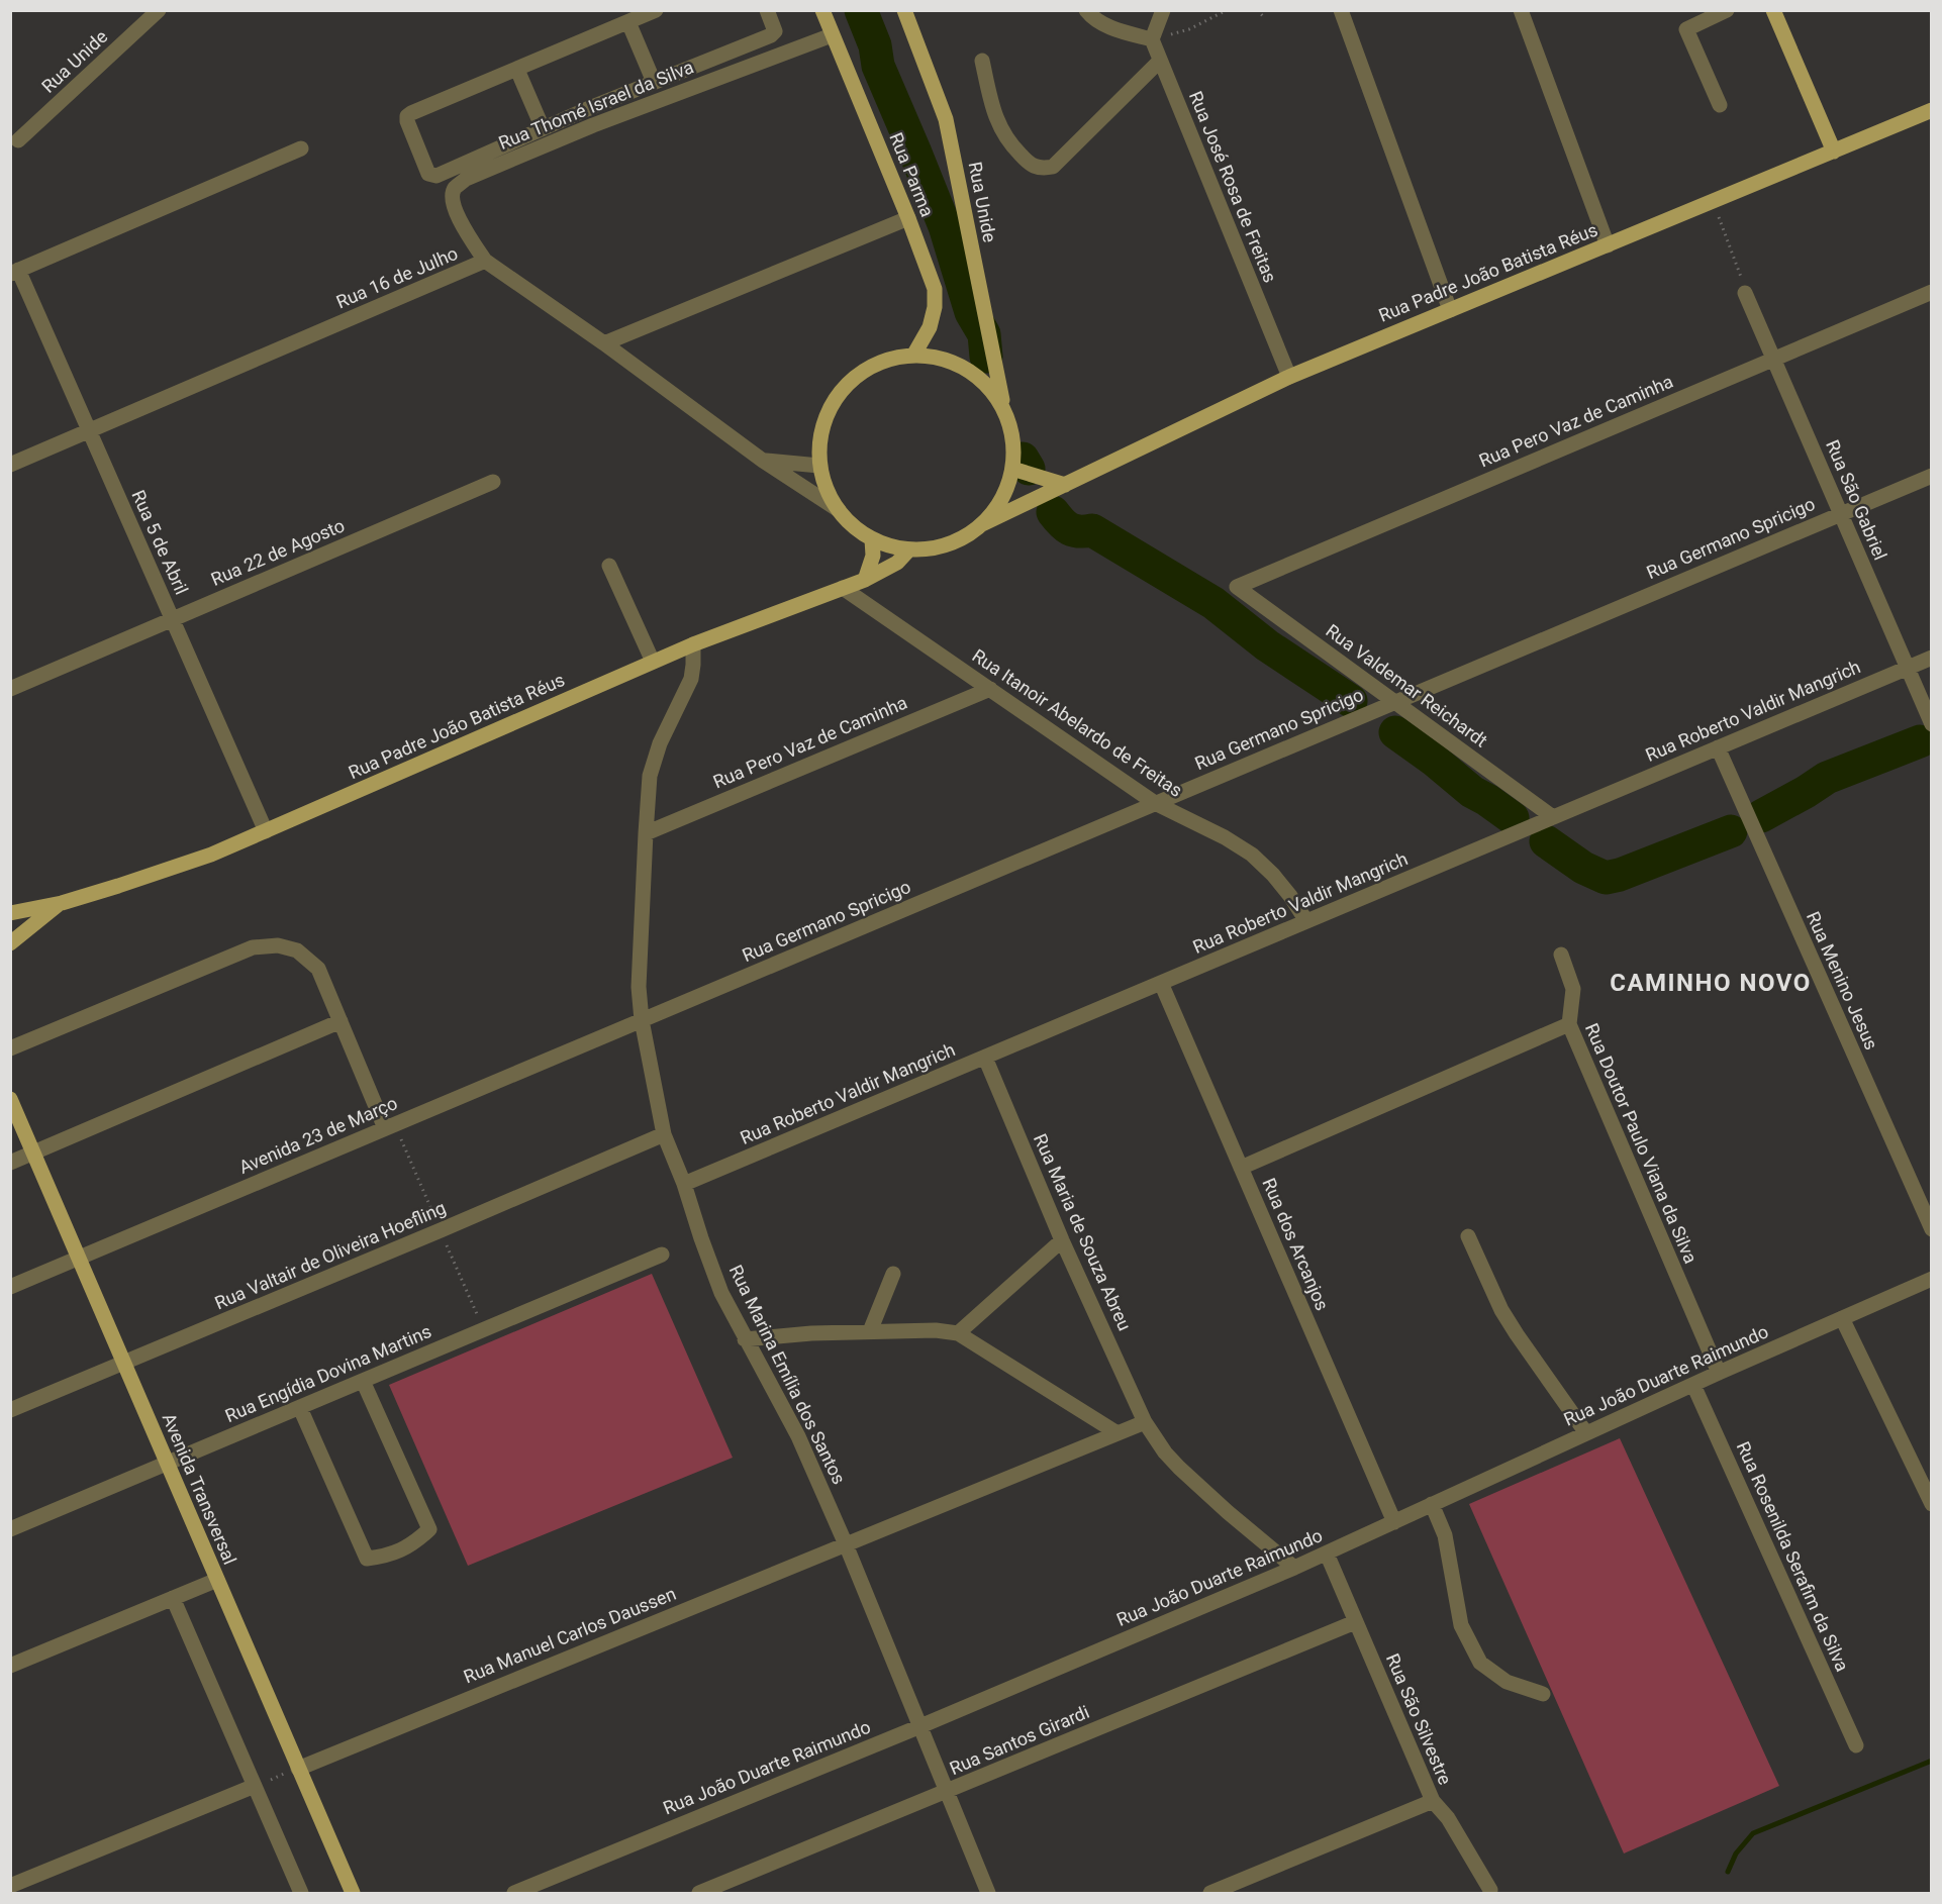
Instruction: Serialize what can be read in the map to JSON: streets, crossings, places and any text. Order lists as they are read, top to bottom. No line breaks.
{"streets":{"main road":["Rua Unide","Rua Parma","Rua Padre João Batista Réus","Avenida Transversal"],"street":["Rua Thomé Israel da Silva","Rua José Rosa de Freitas","Rua 16 de Julho","Rua Pero Vaz de Caminha","Rua São Gabriel","Rua Germano Spricigo","Rua 5 de Abril","Rua 22 de Agosto","Rua Valdemar Reichardt","Rua Roberto Valdir Mangrich","Rua Itanoir Abelardo de Freitas","Rua Menino Jesus","Avenida 23 de Março","Rua Doutor Paulo Viana da Silva","Rua Maria de Souza Abreu","Rua dos Arcanjos","Rua Valtair de Oliveira Hoefling","Rua Engídia Dovina Martins","Rua Marina Emília dos Santos","Rua João Duarte Raimundo","Rua Rosenilda Serafim da Silva","Rua Manuel Carlos Daussen","Rua São Silvestre","Rua Santos Girardi"]},"crossings":[["Rua Unide","Rua Parma"],["Rua Unide","Rua Padre João Batista Réus"],["Rua Unide","Rua 16 de Julho"],["Rua Thomé Israel da Silva","Rua Parma"],["Rua Thomé Israel da Silva","Rua 16 de Julho"],["Rua Parma","Rua Padre João Batista Réus"],["Rua Parma","Rua 16 de Julho"],["Rua José Rosa de Freitas","Rua Padre João Batista Réus"],["Rua Padre João Batista Réus","Rua 16 de Julho"],["Rua Padre João Batista Réus","Rua 5 de Abril"],["Rua Padre João Batista Réus","Rua Itanoir Abelardo de Freitas"],["Rua Padre João Batista Réus","Rua Marina Emília dos Santos"],["Rua 16 de Julho","Rua 5 de Abril"],["Rua Pero Vaz de Caminha","Rua São Gabriel"],["Rua Pero Vaz de Caminha","Rua Valdemar Reichardt"],["Rua Pero Vaz de Caminha","Rua Itanoir Abelardo de Freitas"],["Rua Pero Vaz de Caminha","Rua Marina Emília dos Santos"],["Rua São Gabriel","Rua Germano Spricigo"],["Rua São Gabriel","Rua Roberto Valdir Mangrich"],["Rua Germano Spricigo","Rua Valdemar Reichardt"],["Rua Germano Spricigo","Rua Itanoir Abelardo de Freitas"],["Rua Germano Spricigo","Avenida 23 de Março"],["Rua Germano Spricigo","Rua Marina Emília dos Santos"],["Rua 5 de Abril","Rua 22 de Agosto"],["Rua Valdemar Reichardt","Rua Roberto Valdir Mangrich"],["Rua Roberto Valdir Mangrich","Rua Itanoir Abelardo de Freitas"],["Rua Roberto Valdir Mangrich","Rua Menino Jesus"],["Rua Roberto Valdir Mangrich","Rua Maria de Souza Abreu"],["Rua Roberto Valdir Mangrich","Rua dos Arcanjos"],["Rua Roberto Valdir Mangrich","Rua Marina Emília dos Santos"],["Avenida 23 de Março","Rua Marina Emília dos Santos"],["Avenida 23 de Março","Avenida Transversal"],["Rua Doutor Paulo Viana da Silva","Rua dos Arcanjos"],["Rua Doutor Paulo Viana da Silva","Rua João Duarte Raimundo"],["Rua Maria de Souza Abreu","Rua João Duarte Raimundo"],["Rua Maria de Souza Abreu","Rua Manuel Carlos Daussen"],["Rua dos Arcanjos","Rua João Duarte Raimundo"],["Rua Valtair de Oliveira Hoefling","Rua Marina Emília dos Santos"],["Rua Valtair de Oliveira Hoefling","Avenida Transversal"],["Rua Engídia Dovina Martins","Avenida Transversal"],["Rua Marina Emília dos Santos","Rua João Duarte Raimundo"],["Rua Marina Emília dos Santos","Rua Manuel Carlos Daussen"],["Rua Marina Emília dos Santos","Rua Santos Girardi"],["Rua João Duarte Raimundo","Rua Rosenilda Serafim da Silva"],["Rua João Duarte Raimundo","Rua São Silvestre"],["Avenida Transversal","Rua Manuel Carlos Daussen"],["Rua São Silvestre","Rua Santos Girardi"]],"districts":["CAMINHO NOVO"]}
